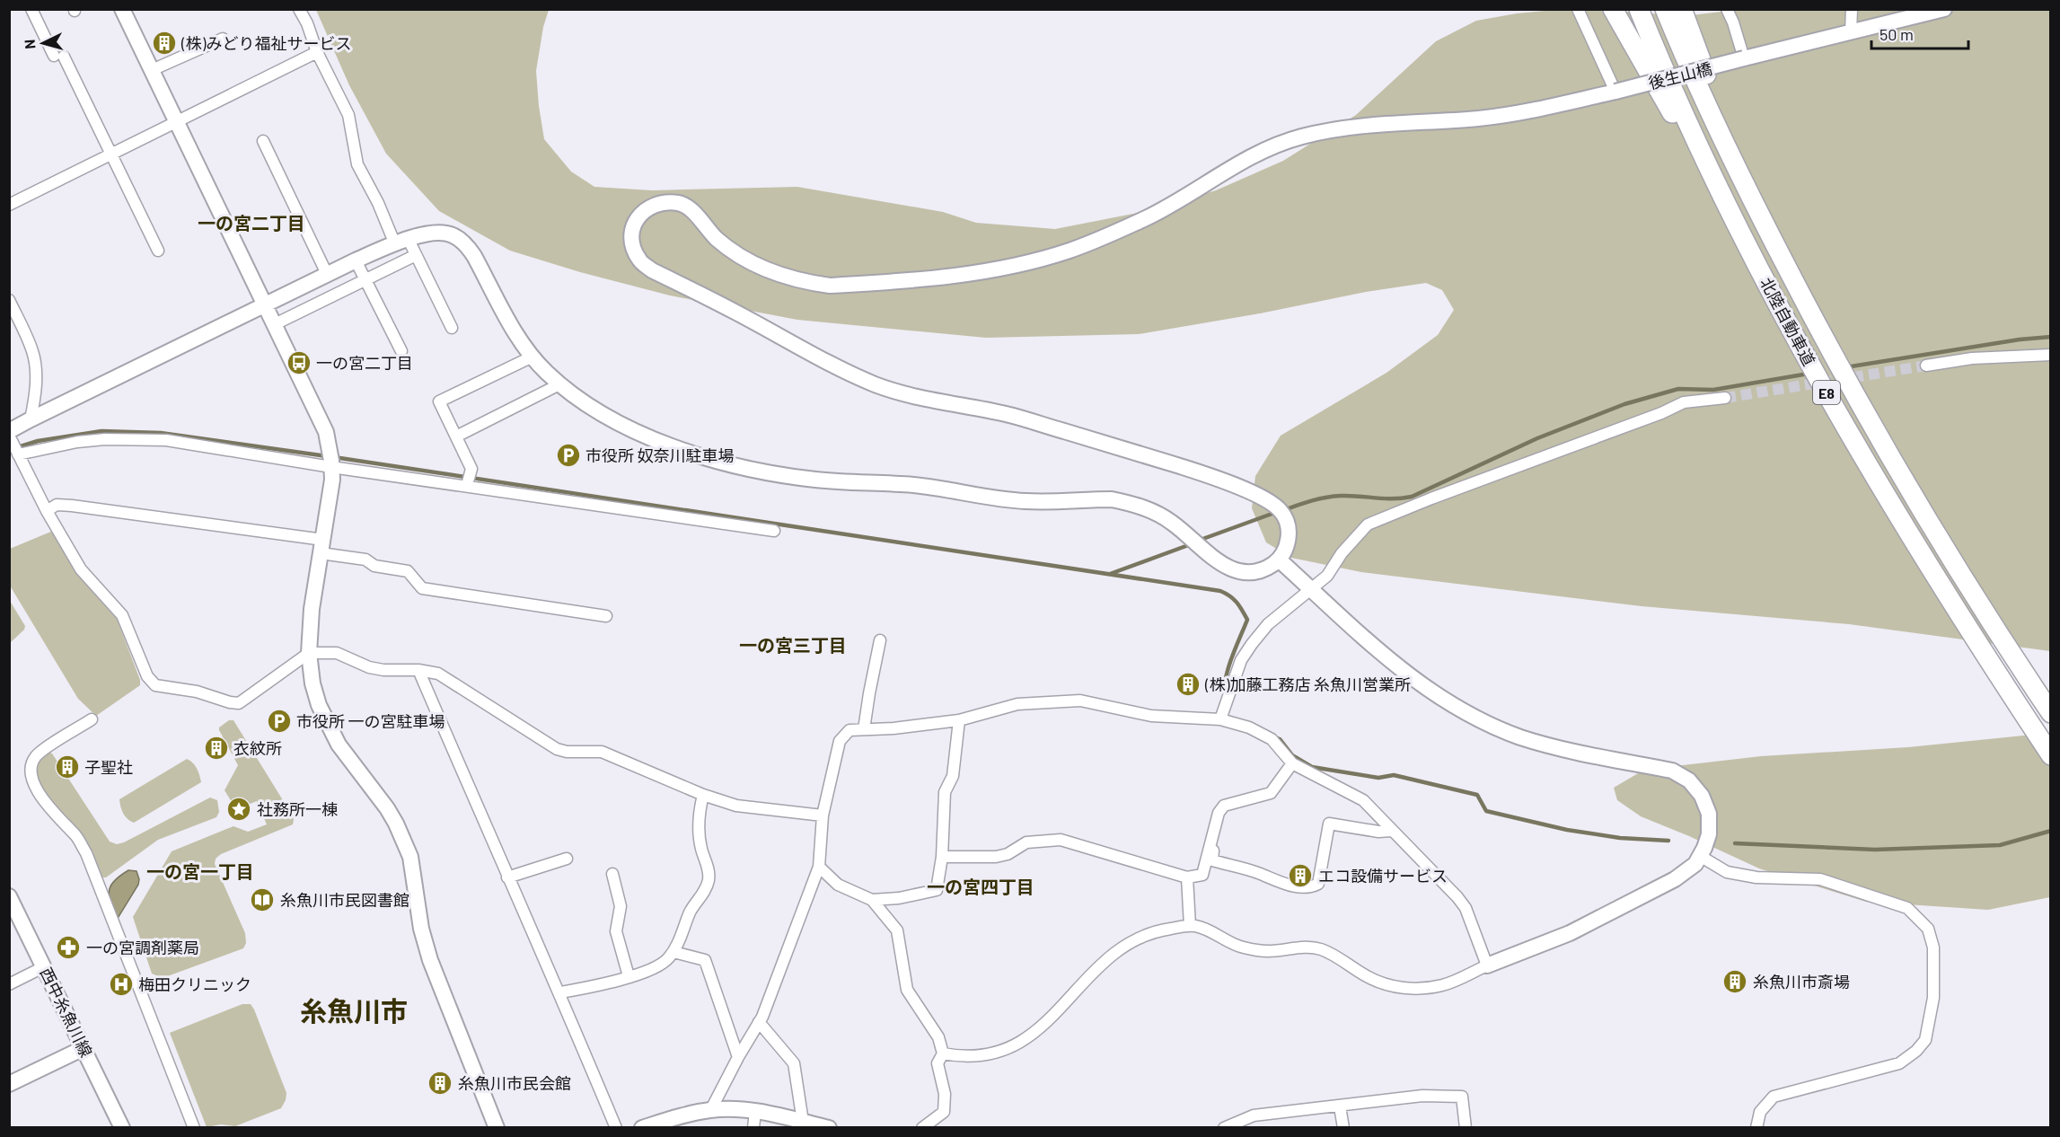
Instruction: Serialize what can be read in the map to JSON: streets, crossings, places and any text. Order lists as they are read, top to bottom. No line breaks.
{"streets":{"highway":["北陸自動車道","E8"],"street":["後生山橋","西中糸魚川線"]},"districts":["一の宮二丁目","一の宮三丁目","一の宮一丁目","一の宮四丁目","糸魚川市"],"places":{"building":["(株)みどり福祉サービス","(株)加藤工務店 糸魚川営業所","衣紋所","子聖社","エコ設備サービス","糸魚川市斎場","糸魚川市民会館"],"bus stop":["一の宮二丁目"],"parking":["市役所 奴奈川駐車場","市役所 一の宮駐車場"],"place":["社務所一棟"],"library":["糸魚川市民図書館"],"pharmacy":["一の宮調剤薬局"],"hospital":["梅田クリニック"]},"scale_bar":"50 m","north":"left"}
